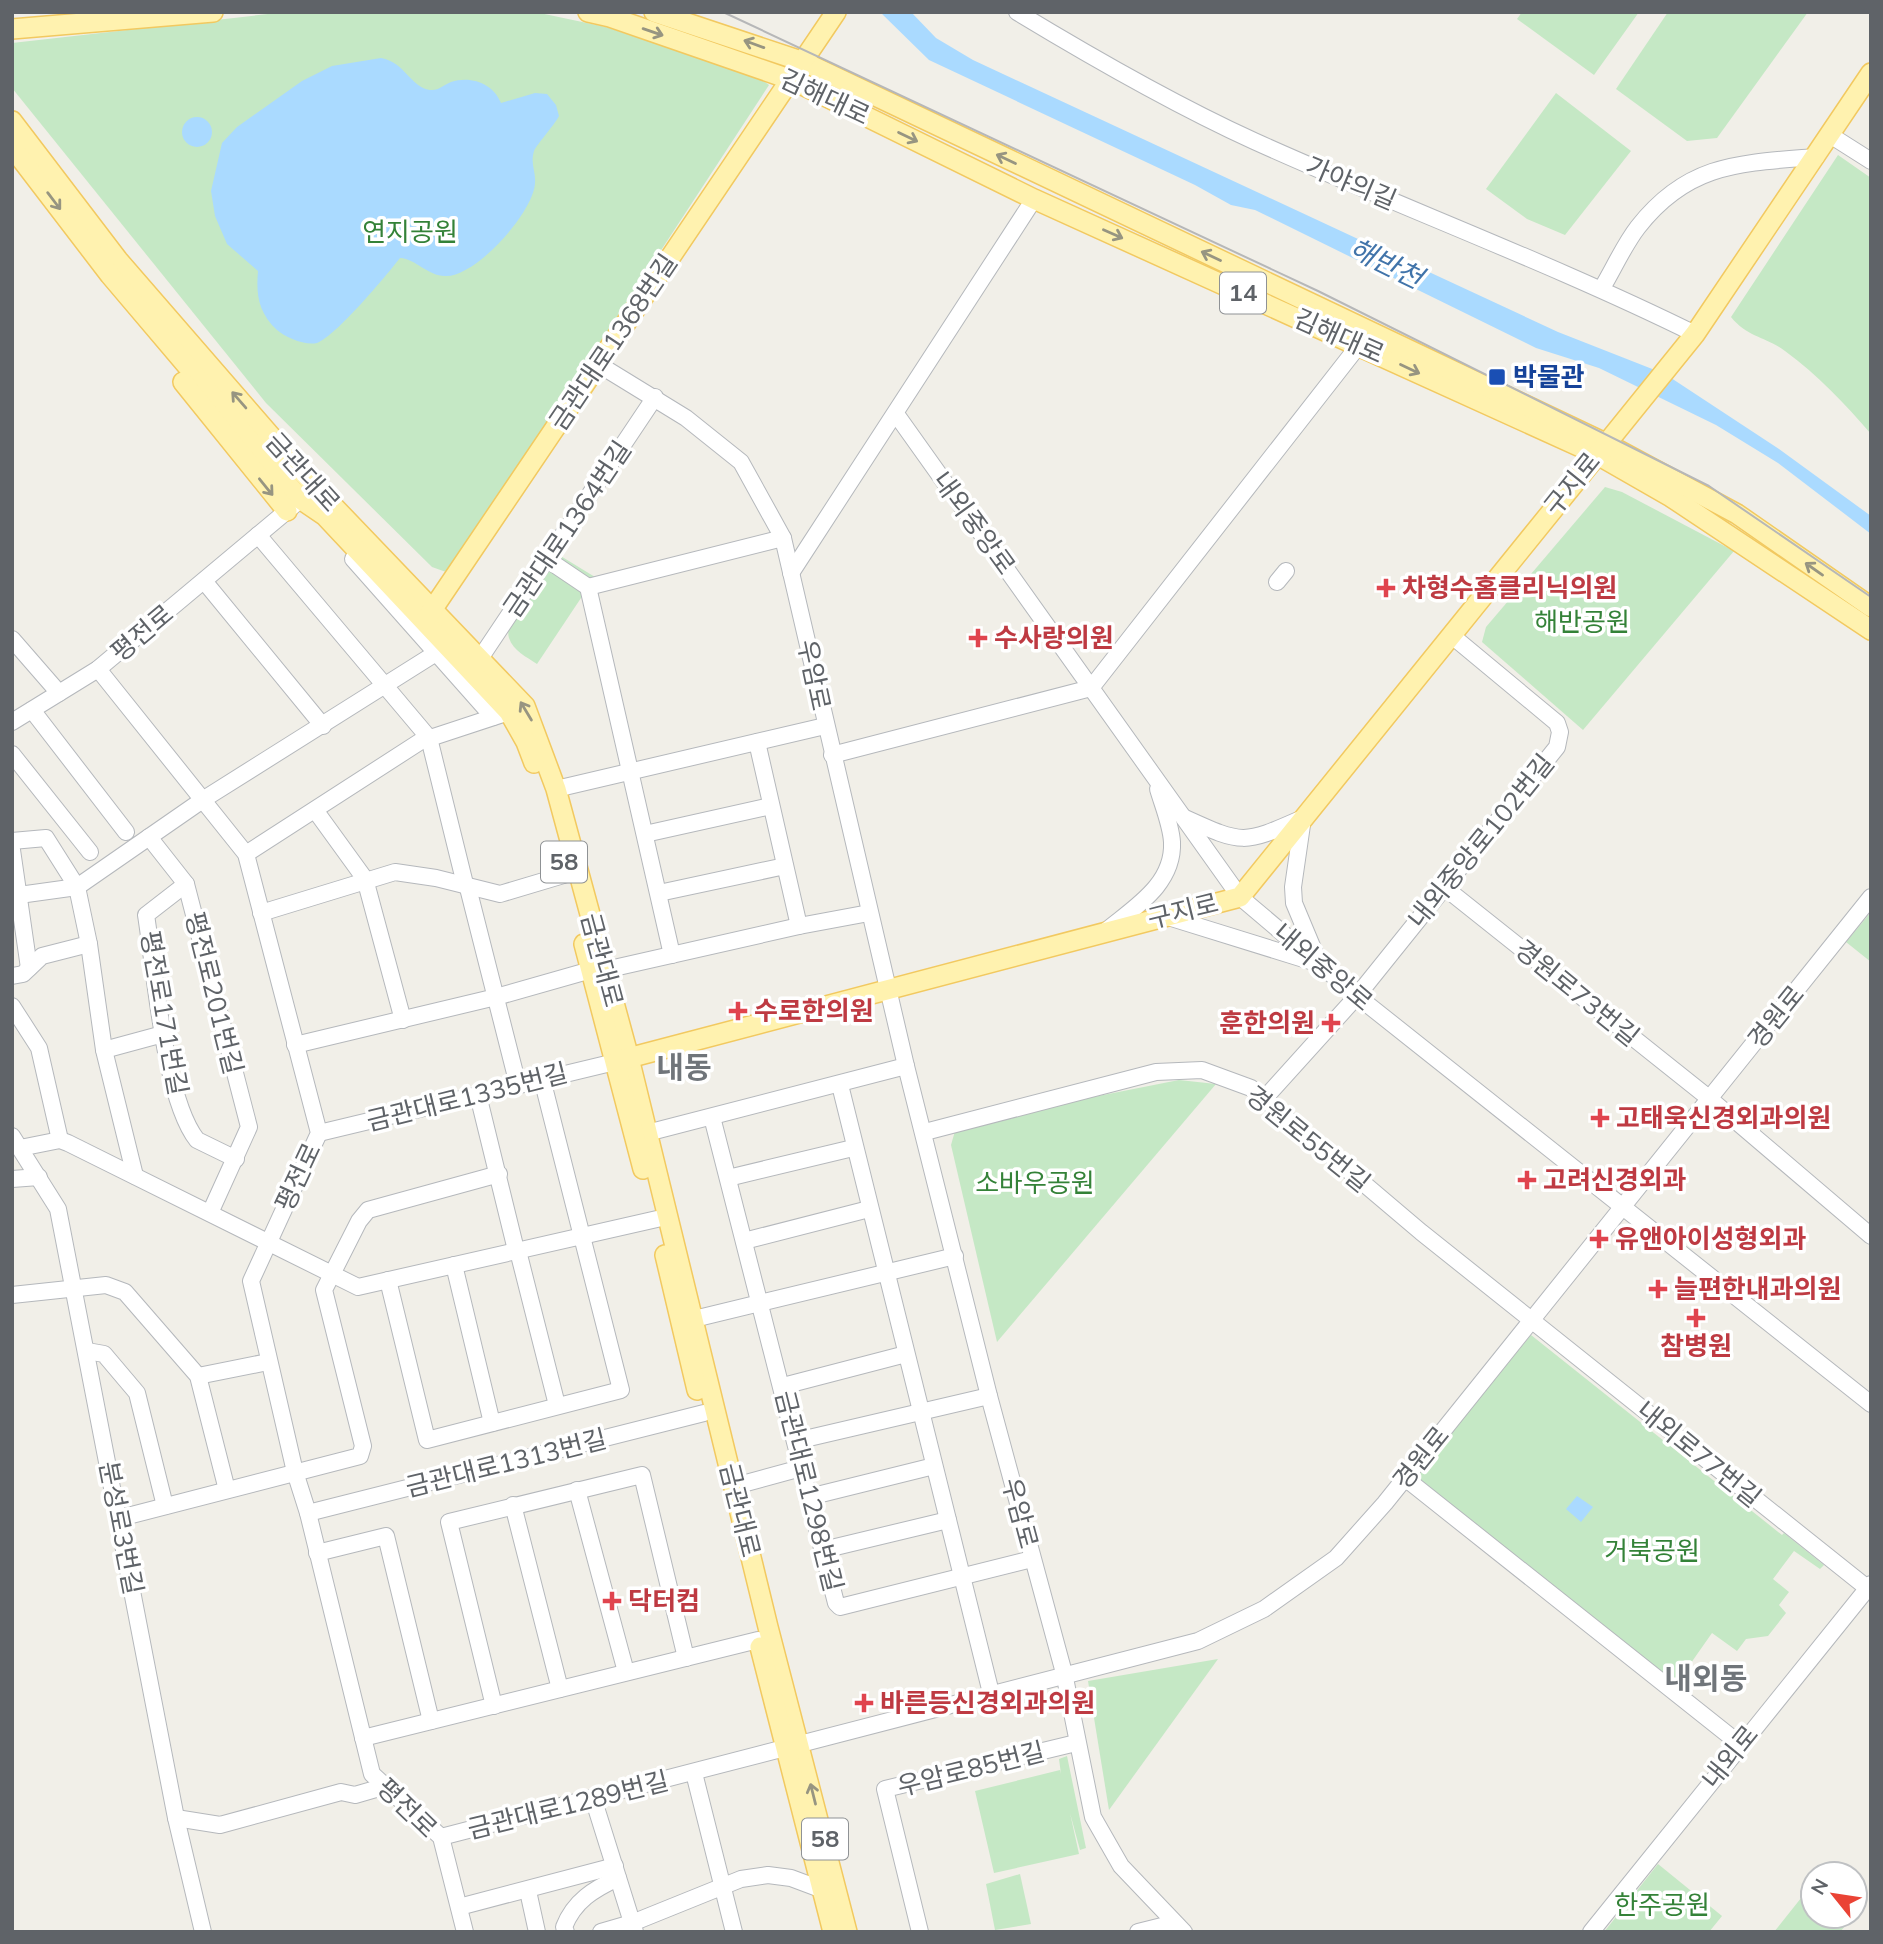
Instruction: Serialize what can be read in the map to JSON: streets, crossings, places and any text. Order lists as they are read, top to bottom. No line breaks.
{"streets":{"main road":["김해대로","14","금관대로1368번길","금관대로","구지로","58"],"street":["가야의길","내외중앙로","금관대로1364번길","평전로","우암로","내외중앙로102번길","평전로201번길","경원로73번길","평전로171번길","경원로","금관대로1335번길","경원로55번길","내외로77번길","금관대로1313번길","금관대로1298번길","분성로3번길","내외로","우암로85번길","금관대로1289번길"]},"crossings":[["김해대로","금관대로1368번길"],["김해대로","구지로"],["가야의길","구지로"],["금관대로1368번길","금관대로"],["금관대로1368번길","우암로"],["금관대로","구지로"],["금관대로","금관대로1364번길"],["금관대로","평전로"],["금관대로","경원로"],["금관대로","금관대로1335번길"],["금관대로","금관대로1313번길"],["금관대로","금관대로1289번길"],["구지로","내외중앙로"],["구지로","우암로"],["구지로","내외중앙로102번길"],["구지로","금관대로1335번길"],["내외중앙로","내외중앙로102번길"],["내외중앙로","경원로"],["금관대로1364번길","우암로"],["평전로","금관대로1335번길"],["평전로","금관대로1313번길"],["평전로","금관대로1289번길"],["우암로","경원로"],["우암로","경원로55번길"],["우암로","금관대로1298번길"],["우암로","우암로85번길"],["내외중앙로102번길","경원로73번길"],["내외중앙로102번길","경원로55번길"],["평전로201번길","평전로171번길"],["경원로73번길","경원로"],["경원로","경원로55번길"],["경원로","내외로77번길"],["경원로","금관대로1289번길"],["경원로55번길","내외로77번길"],["내외로77번길","내외로"]],"districts":["내동","내외동"],"water":["해반천"],"parks":["연지공원","해반공원","소바우공원","거북공원","한주공원"],"places":{"transit":["박물관"],"health":["차형수홈클리닉의원","수사랑의원","수로한의원","훈한의원","고태욱신경외과의원","고려신경외과","유앤아이성형외과","늘편한내과의원","참병원","닥터컴","바른등신경외과의원"]},"north":"top left"}
